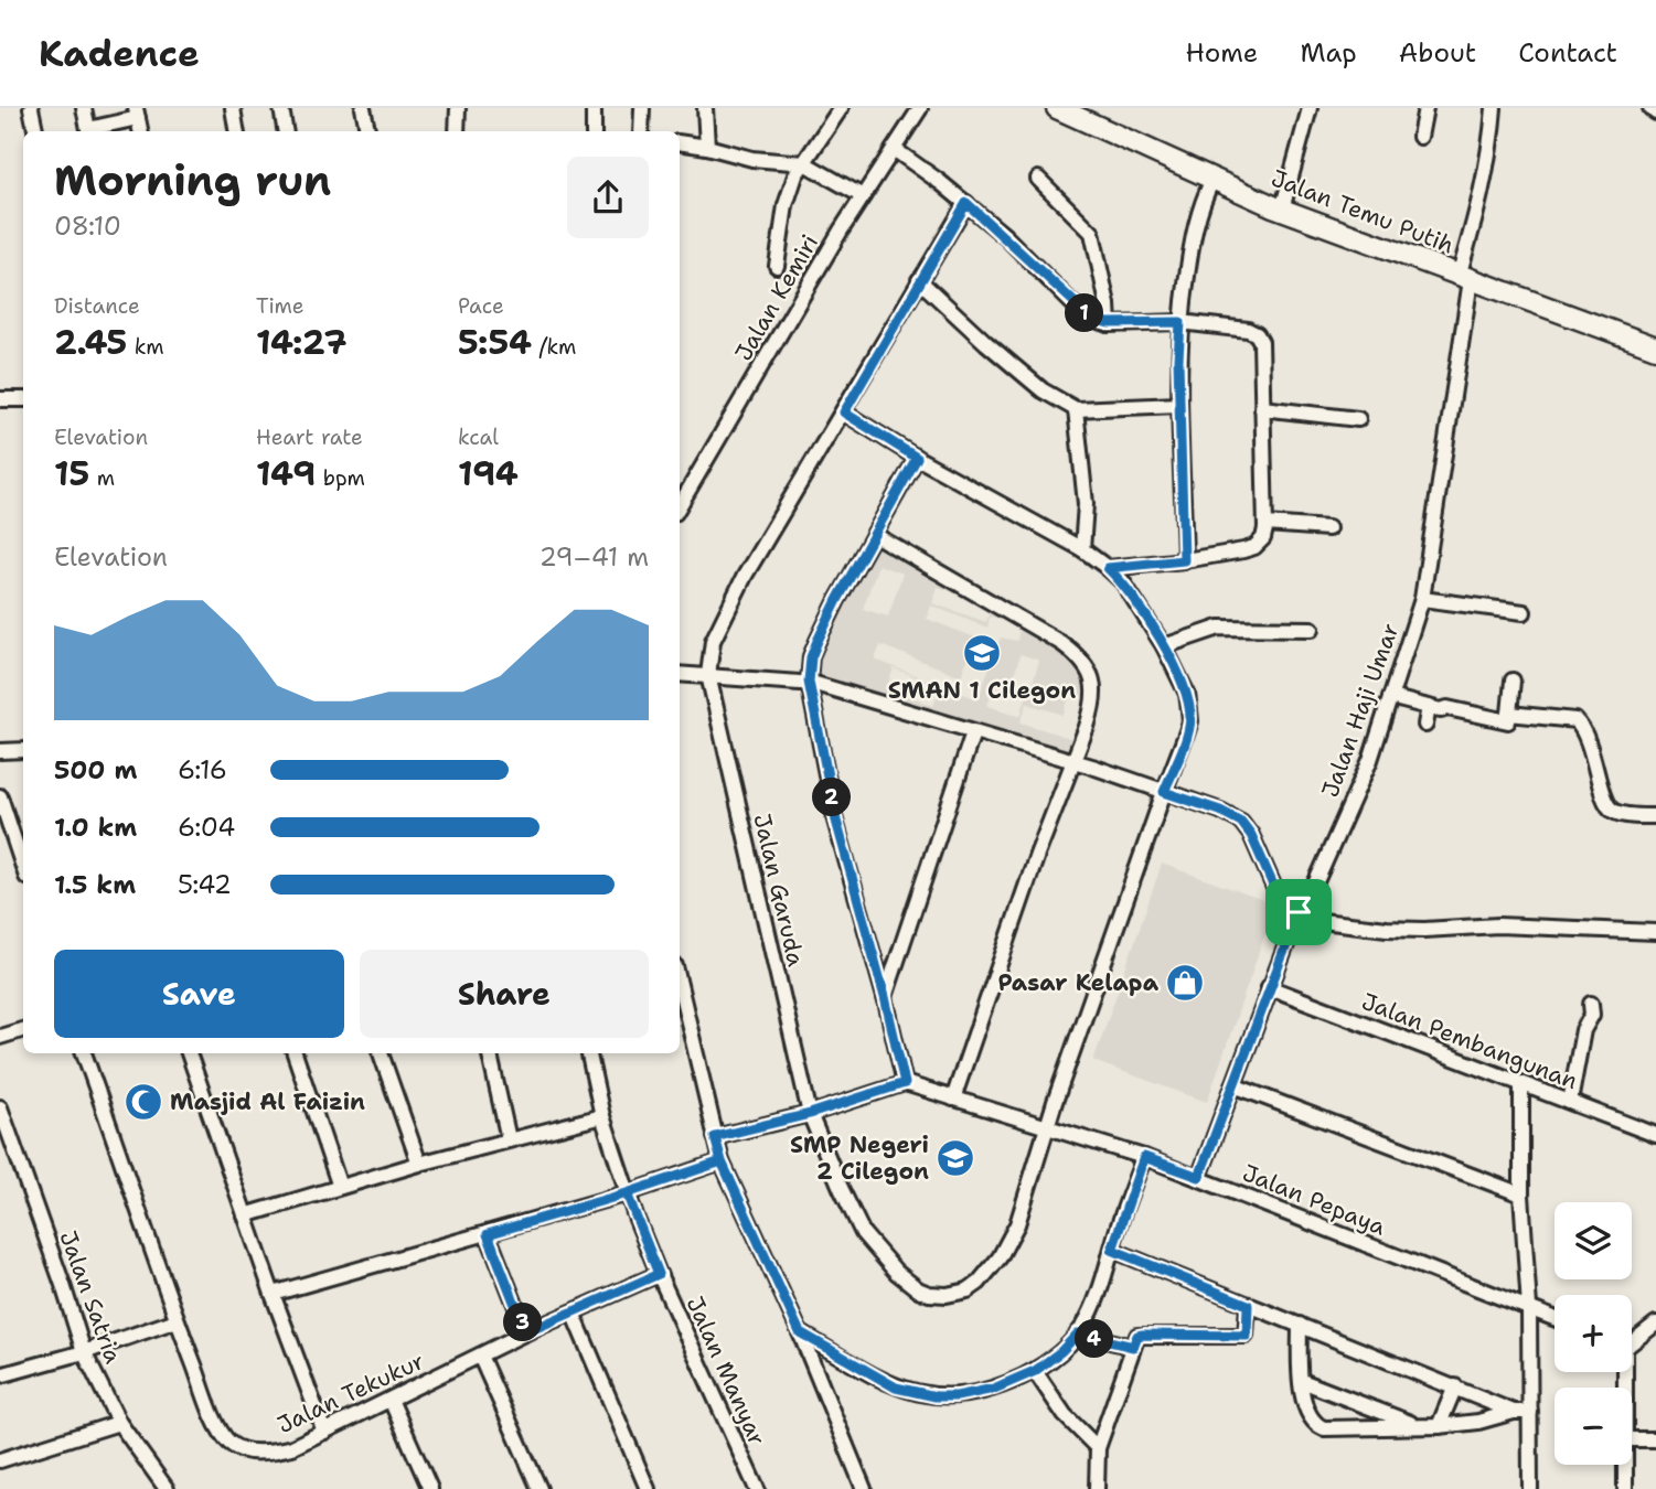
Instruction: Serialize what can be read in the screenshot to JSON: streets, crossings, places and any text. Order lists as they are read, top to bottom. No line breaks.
{"streets":{"street":["Jalan Temu Putih","Jalan Kemiri","Jalan Haji Umar","Jalan Garuda","Jalan Pembangunan","Jalan Pepaya","Jalan Satria","Jalan Manyar","Jalan Tekukur"]},"crossings":[["Jalan Temu Putih","Jalan Haji Umar"],["Jalan Haji Umar","Jalan Pembangunan"],["Jalan Haji Umar","Jalan Pepaya"],["Jalan Garuda","Jalan Pepaya"],["Jalan Manyar","Jalan Tekukur"]],"places":{"school or university":["SMAN 1 Cilegon","SMP Negeri 2 Cilegon"],"shop":["Pasar Kelapa"],"mosque":["Masjid Al Faizin"]},"page":{"header":"Kadence","nav":["Home","Map","About","Contact"],"heading":["Morning run","08:10"],"stats":[["Distance","2.45 km"],["Time","14:27"],["Pace","5:54 /km"],["Elevation","15 m"],["Heart rate","149 bpm"],["kcal","194"]],"pins":["1","2","3","4"],"chart":["Elevation","29–41 m"],"list":[{"name":"500 m","note":"6:16"},{"name":"1.0 km","note":"6:04"},{"name":"1.5 km","note":"5:42"}],"buttons":["Save","Share"],"map_buttons":["+","−"]}}
